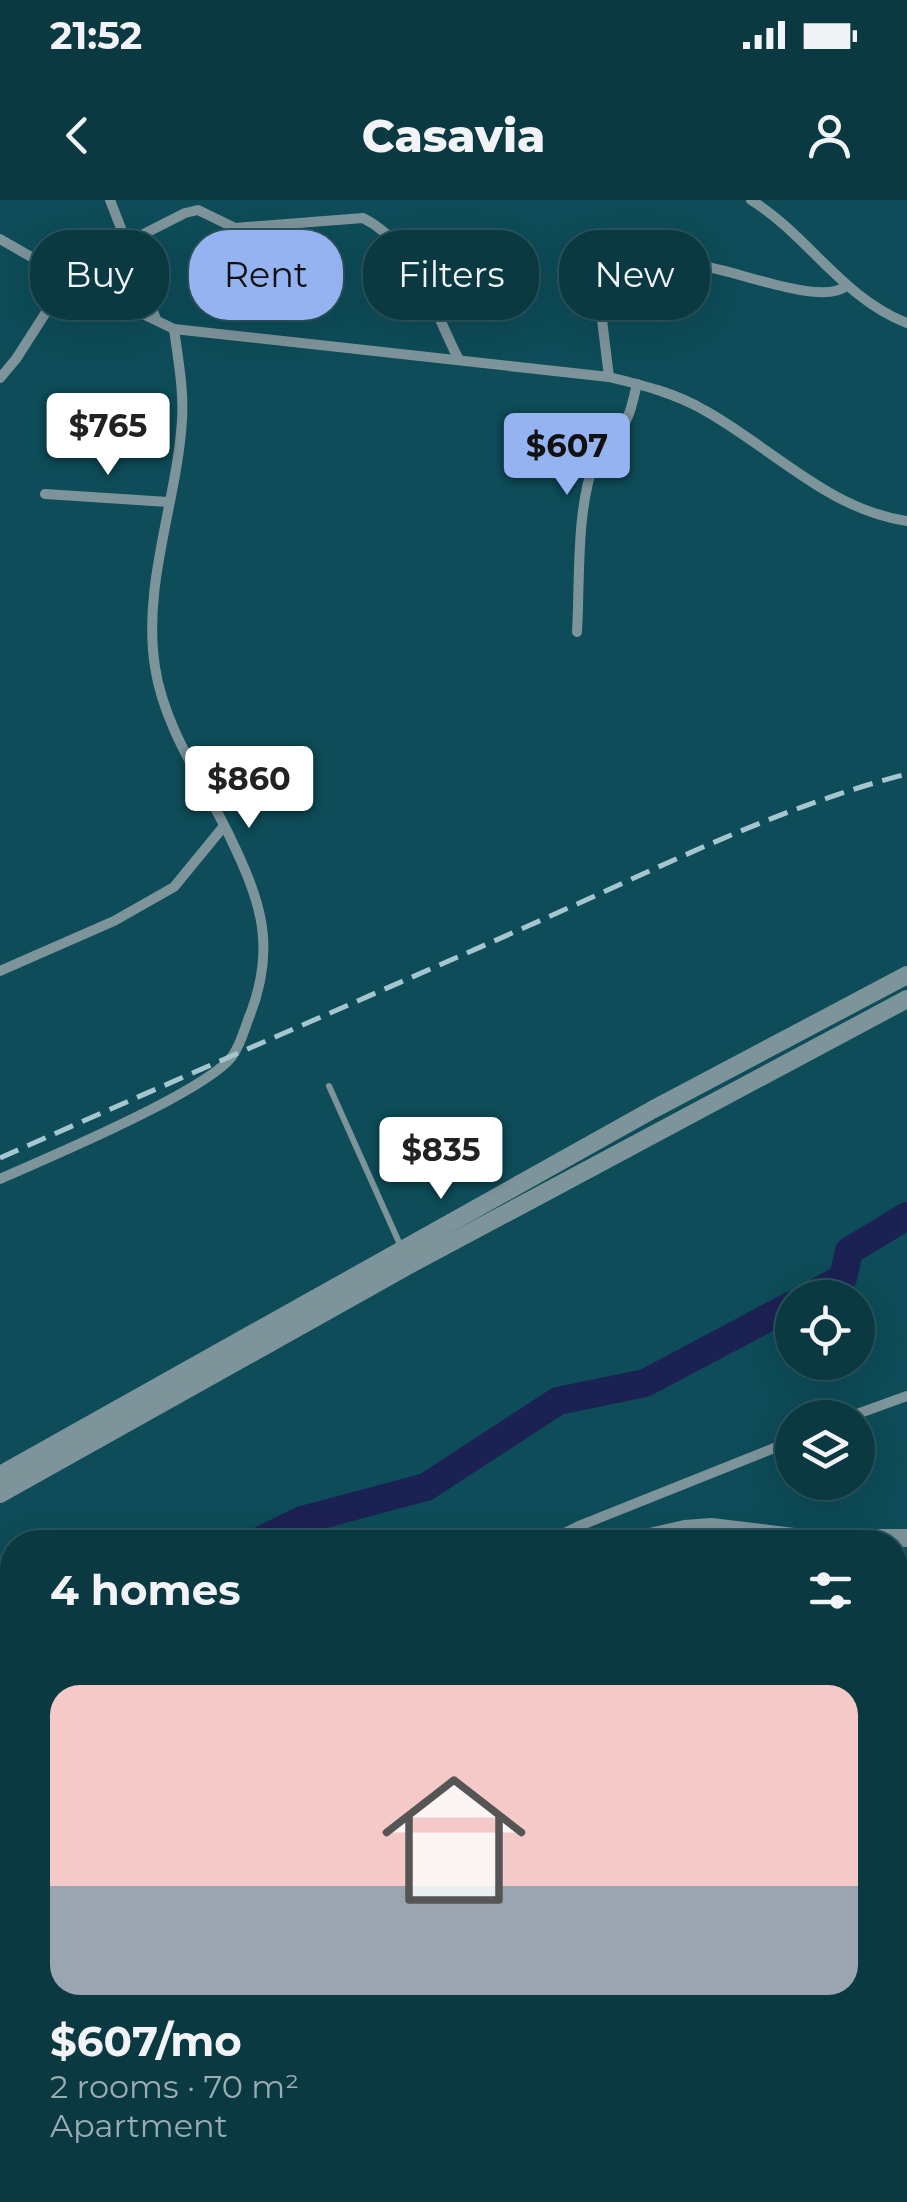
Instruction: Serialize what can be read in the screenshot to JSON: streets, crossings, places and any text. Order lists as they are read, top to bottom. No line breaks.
{"page":{"status":"21:52","header":"Casavia","chip":["Buy","Rent","Filters","New"],"price":["$765","$607","$860","$835"],"heading":"4 homes","list":[{"name":"$607/mo","note":"2 rooms · 70 m² · Apartment"}]}}
